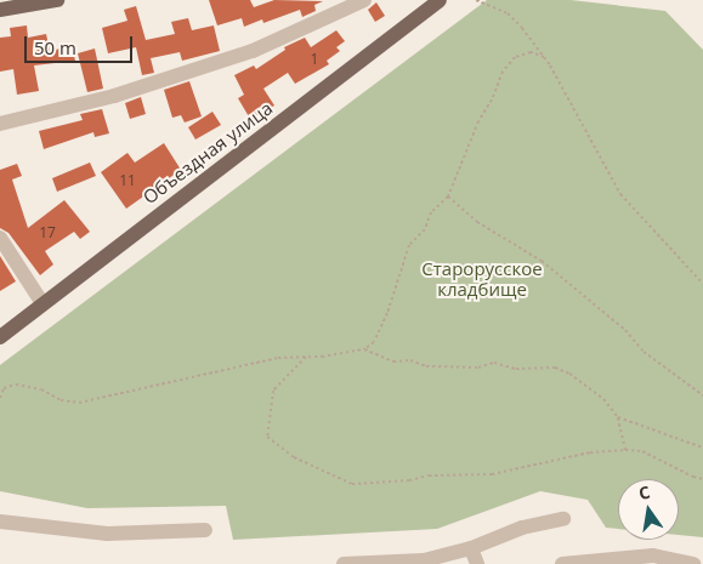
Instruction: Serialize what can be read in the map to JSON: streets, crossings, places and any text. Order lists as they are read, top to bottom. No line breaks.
{"streets":{"main road":["Объездная улица"]},"parks":["Старорусское кладбище"],"house_numbers":["1","11","17"],"scale_bar":"50 m","north":"top"}
